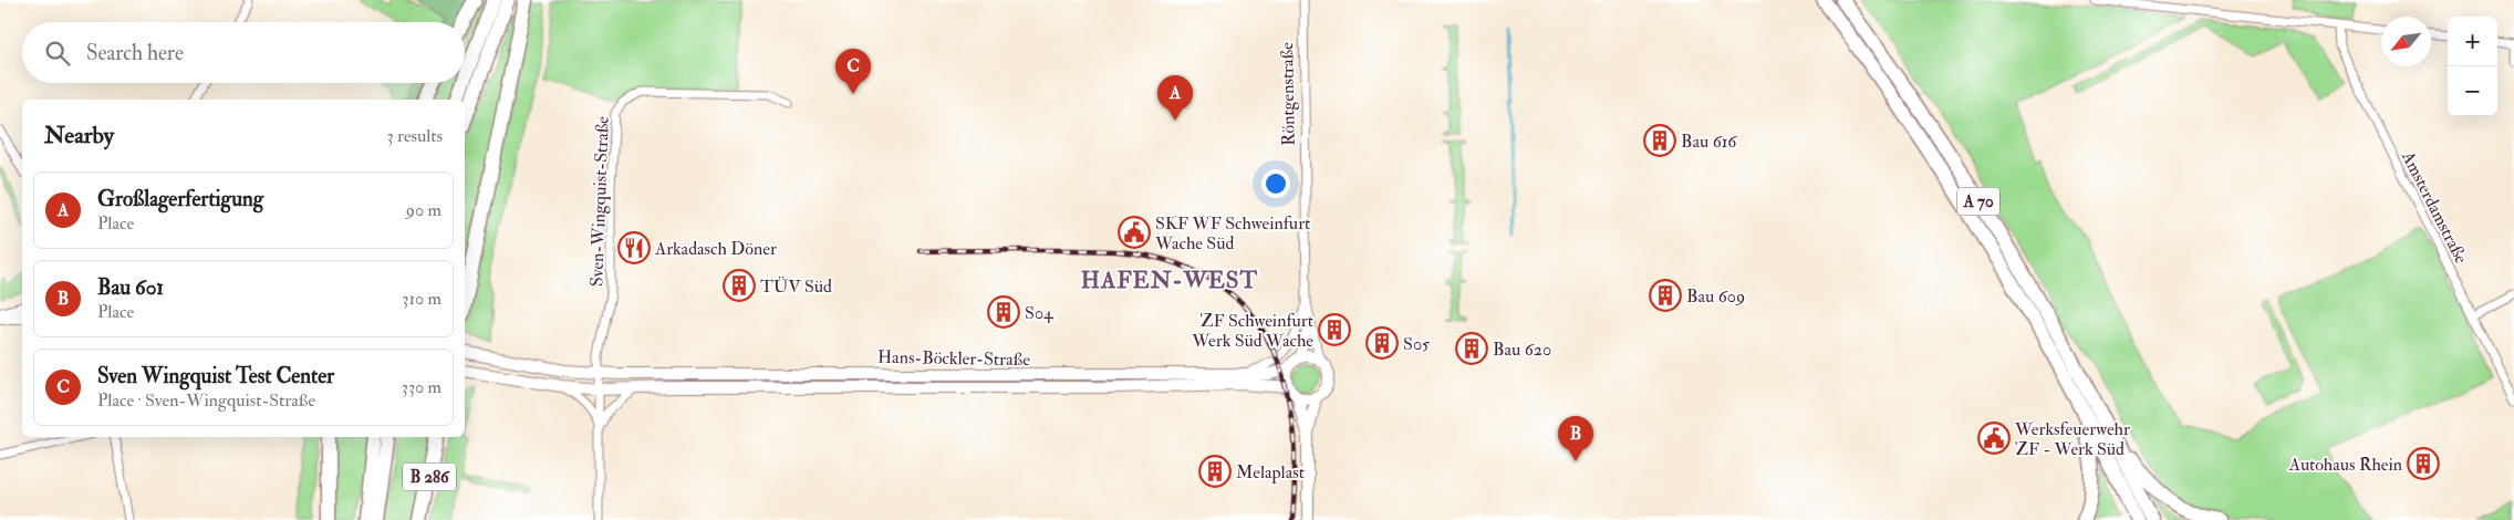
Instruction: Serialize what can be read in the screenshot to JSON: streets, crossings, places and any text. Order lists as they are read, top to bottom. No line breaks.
{"streets":{"highway":["A 70","B 286"],"street":["Röntgenstraße","Sven-Wingquist-Straße","Amsterdamstraße","Hans-Böckler-Straße"]},"crossings":[["Röntgenstraße","Hans-Böckler-Straße"],["Sven-Wingquist-Straße","Hans-Böckler-Straße"]],"districts":["HAFEN-WEST"],"places":{"building":["Bau 616","TÜV Süd","Bau 609","S04","ZF Schweinfurt Werk Süd Wache","S05","Bau 620","Autohaus Rhein","Melaplast"],"public building":["SKF WF Schweinfurt Wache Süd","Werksfeuerwehr ZF - Werk Süd"],"restaurant":["Arkadasch Döner"]},"north":"bottom left","page":{"map_buttons":["+","−"],"search":"Search here","pins":["C","A","B"],"heading":["Nearby","3 results"],"list":[{"mark":"A","name":"Großlagerfertigung","note":"Place","value":"90 m"},{"mark":"B","name":"Bau 601","note":"Place","value":"310 m"},{"mark":"C","name":"Sven Wingquist Test Center","note":"Place · Sven-Wingquist-Straße","value":"330 m"}]}}
